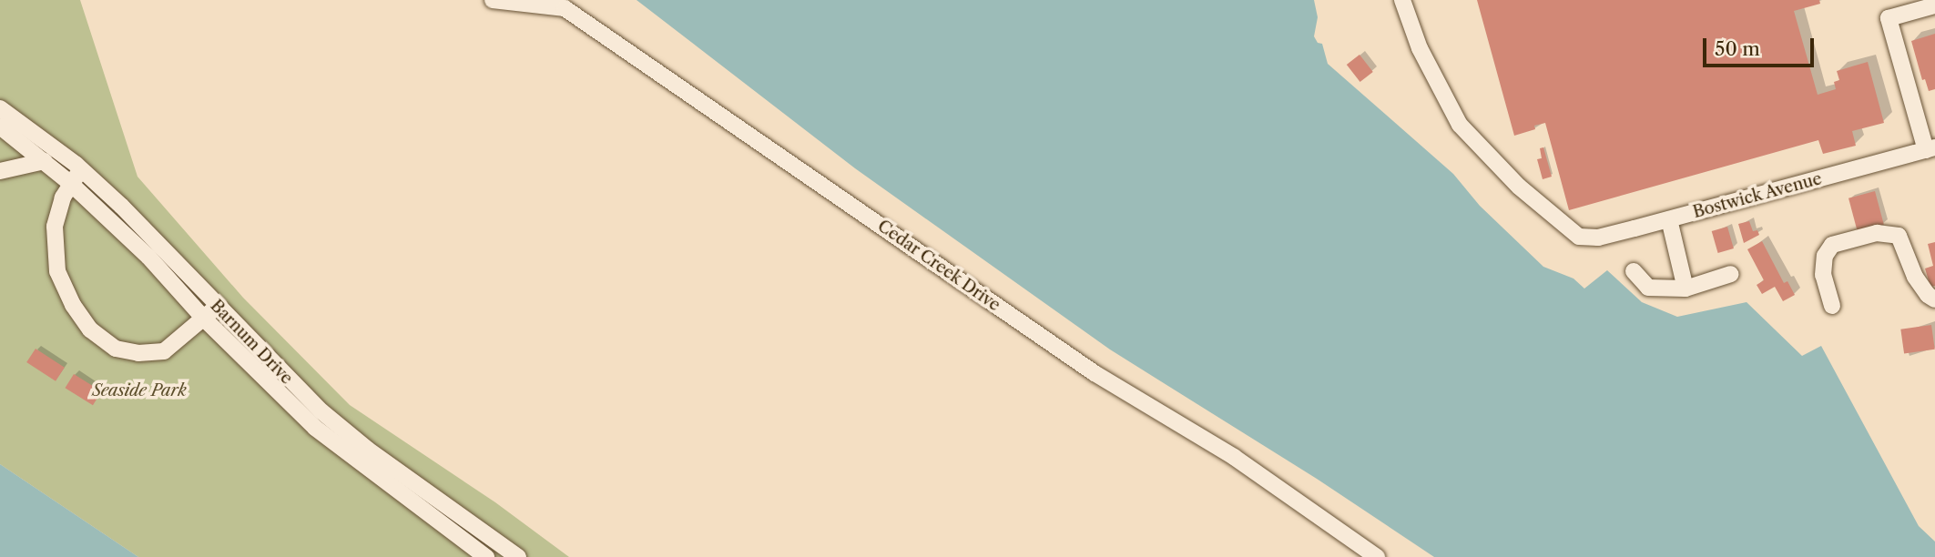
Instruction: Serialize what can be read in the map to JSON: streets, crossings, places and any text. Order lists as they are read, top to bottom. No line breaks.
{"streets":{"street":["Bostwick Avenue","Cedar Creek Drive","Barnum Drive"]},"parks":["Seaside Park"],"scale_bar":"50 m"}
